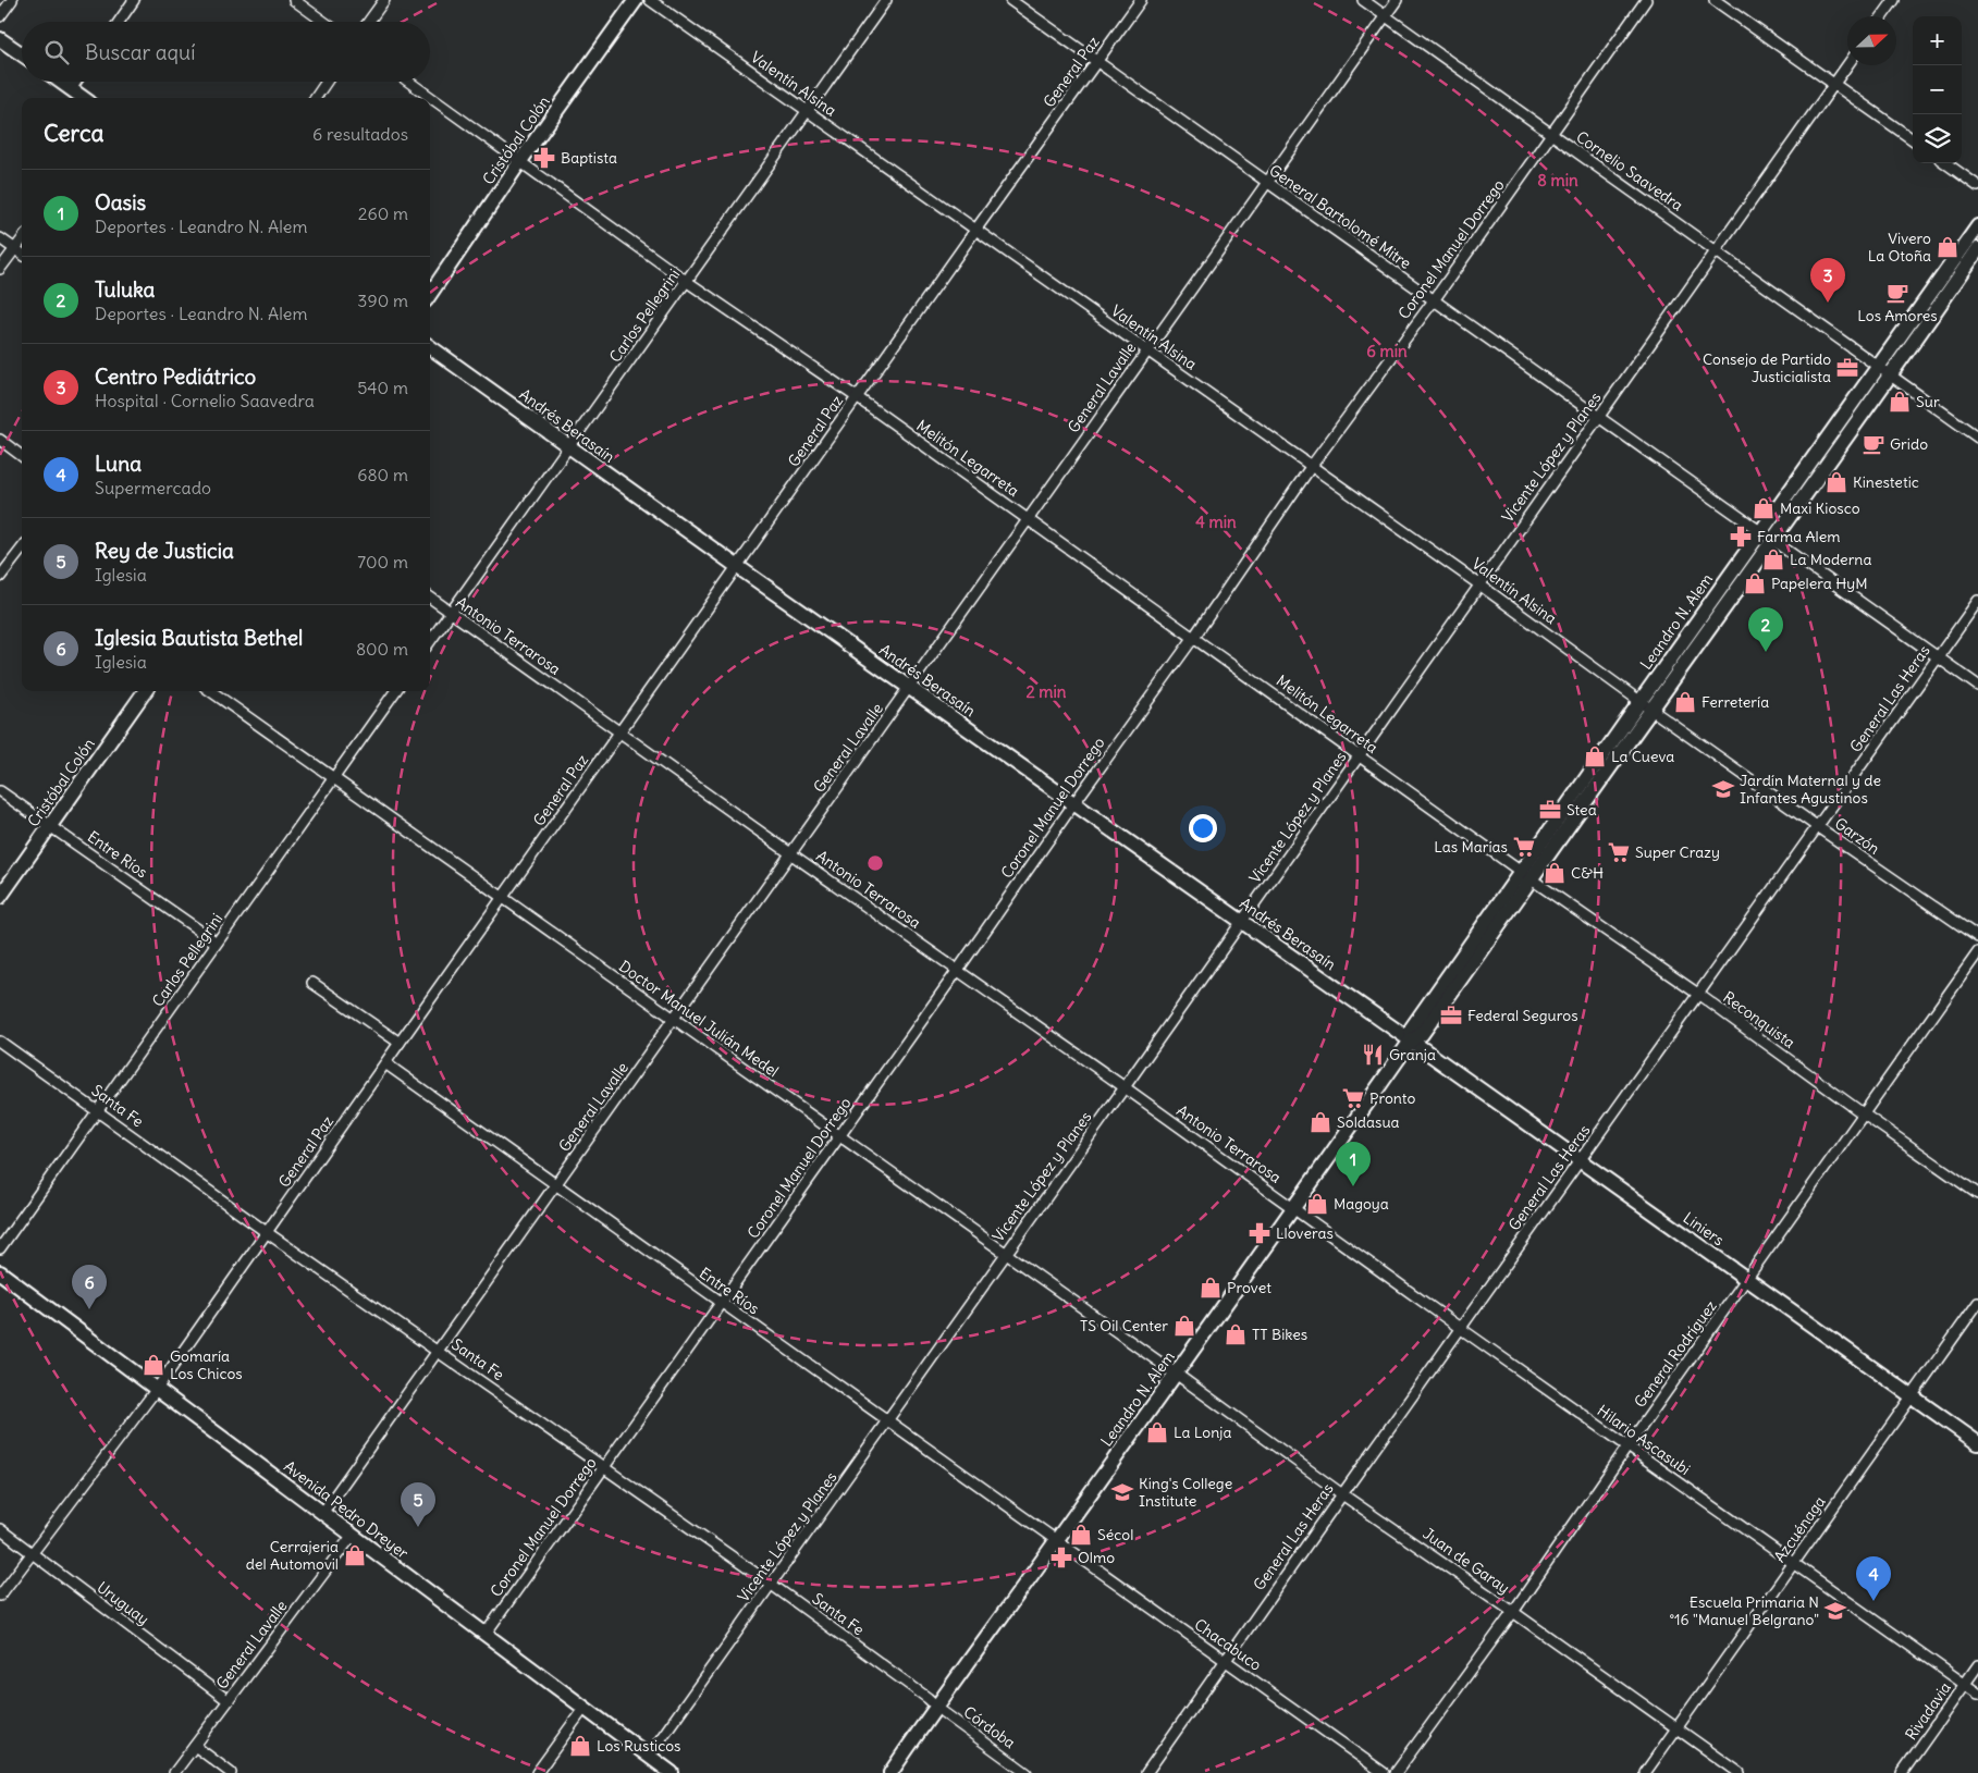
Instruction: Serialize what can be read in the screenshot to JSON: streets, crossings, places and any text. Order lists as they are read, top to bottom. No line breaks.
{"streets":{"main road":["Cristóbal Colón","Andrés Berasaín","Leandro N. Alem","Liniers","Avenida Pedro Dreyer"],"street":["General Paz","Valentín Alsina","Cornelio Saavedra","General Bartolomé Mitre","Coronel Manuel Dorrego","Carlos Pellegrini","General Lavalle","Vicente López y Planes","Melitón Legarreta","Antonio Terrarosa","General Las Heras","Garzón","Entre Ríos","Doctor Manuel Julián Medel","Reconquista","Santa Fe","General Rodríguez","Hilario Ascasubi","Azcuénaga","Juan de Garay","Uruguay","Chacabuco","Rivadavia","Córdoba"]},"crossings":[["General Paz","Valentín Alsina"],["General Paz","General Bartolomé Mitre"],["General Paz","Andrés Berasaín"],["General Paz","Melitón Legarreta"],["General Paz","Antonio Terrarosa"],["General Paz","Entre Ríos"],["General Paz","Doctor Manuel Julián Medel"],["General Paz","Santa Fe"],["General Paz","Avenida Pedro Dreyer"],["General Paz","Uruguay"],["Valentín Alsina","Coronel Manuel Dorrego"],["Valentín Alsina","Carlos Pellegrini"],["Valentín Alsina","General Lavalle"],["Valentín Alsina","Vicente López y Planes"],["Valentín Alsina","Leandro N. Alem"],["Valentín Alsina","Garzón"],["Cristóbal Colón","Melitón Legarreta"],["Cristóbal Colón","Entre Ríos"],["Cornelio Saavedra","Coronel Manuel Dorrego"],["Cornelio Saavedra","General Lavalle"],["Cornelio Saavedra","Vicente López y Planes"],["Cornelio Saavedra","Leandro N. Alem"],["General Bartolomé Mitre","Coronel Manuel Dorrego"],["General Bartolomé Mitre","General Lavalle"],["General Bartolomé Mitre","Vicente López y Planes"],["General Bartolomé Mitre","Leandro N. Alem"],["General Bartolomé Mitre","General Las Heras"],["Coronel Manuel Dorrego","Andrés Berasaín"],["Coronel Manuel Dorrego","Melitón Legarreta"],["Coronel Manuel Dorrego","Antonio Terrarosa"],["Coronel Manuel Dorrego","Entre Ríos"],["Coronel Manuel Dorrego","Doctor Manuel Julián Medel"],["Coronel Manuel Dorrego","Santa Fe"],["Coronel Manuel Dorrego","Avenida Pedro Dreyer"],["Carlos Pellegrini","Andrés Berasaín"],["Carlos Pellegrini","Melitón Legarreta"],["Carlos Pellegrini","Antonio Terrarosa"],["Carlos Pellegrini","Entre Ríos"],["Carlos Pellegrini","Doctor Manuel Julián Medel"],["Carlos Pellegrini","Santa Fe"],["General Lavalle","Andrés Berasaín"],["General Lavalle","Melitón Legarreta"],["General Lavalle","Antonio Terrarosa"],["General Lavalle","Entre Ríos"],["General Lavalle","Doctor Manuel Julián Medel"],["General Lavalle","Santa Fe"],["General Lavalle","Avenida Pedro Dreyer"],["General Lavalle","Uruguay"],["Andrés Berasaín","Vicente López y Planes"],["Andrés Berasaín","Leandro N. Alem"],["Andrés Berasaín","Liniers"],["Vicente López y Planes","Melitón Legarreta"],["Vicente López y Planes","Antonio Terrarosa"],["Vicente López y Planes","Entre Ríos"],["Vicente López y Planes","Doctor Manuel Julián Medel"],["Vicente López y Planes","Santa Fe"],["Vicente López y Planes","Avenida Pedro Dreyer"],["Melitón Legarreta","Leandro N. Alem"],["Melitón Legarreta","Reconquista"],["Leandro N. Alem","Antonio Terrarosa"],["Leandro N. Alem","Garzón"],["Leandro N. Alem","Entre Ríos"],["Leandro N. Alem","Doctor Manuel Julián Medel"],["Leandro N. Alem","Reconquista"],["Leandro N. Alem","Santa Fe"],["Leandro N. Alem","Liniers"],["Leandro N. Alem","Hilario Ascasubi"],["Leandro N. Alem","Juan de Garay"],["Leandro N. Alem","Chacabuco"],["Leandro N. Alem","Córdoba"],["Antonio Terrarosa","Hilario Ascasubi"],["General Las Heras","Garzón"],["General Las Heras","Reconquista"],["General Las Heras","Liniers"],["General Las Heras","Hilario Ascasubi"],["General Las Heras","Juan de Garay"],["General Las Heras","Chacabuco"],["Entre Ríos","Chacabuco"],["Doctor Manuel Julián Medel","Juan de Garay"],["Reconquista","General Rodríguez"],["Santa Fe","Córdoba"],["Liniers","General Rodríguez"],["Liniers","Azcuénaga"],["General Rodríguez","Hilario Ascasubi"],["General Rodríguez","Juan de Garay"],["Hilario Ascasubi","Azcuénaga"],["Hilario Ascasubi","Rivadavia"],["Azcuénaga","Juan de Garay"]],"places":{"pharmacy":["Baptista","Farma Alem","Lloveras","Olmo"],"shop":["Vivero La Otoña","Sur","Kinestetic","Maxi Kiosco","La Moderna","Papelera HyM","Ferretería","La Cueva","C&H","Soldasua","Magoya","Provet","TS Oil Center","TT Bikes","Gomaría Los Chicos","La Lonja","Sécol","Cerrajeria del Automovil","Los Rusticos"],"cafe":["Los Amores","Grido"],"office":["Consejo de Partido Justicialista","Stea","Federal Seguros"],"school or university":["Jardín Maternal y de Infantes Agustinos","King's College Institute","Escuela Primaria N °16 \"Manuel Belgrano\""],"supermarket":["Las Marías","Super Crazy","Pronto"],"restaurant":["Granja"]},"north":"right","page":{"map_buttons":["+","−"],"search":"Buscar aquí","heading":["Cerca","6 resultados"],"list":[{"mark":"1","name":"Oasis","note":"Deportes · Leandro N. Alem","value":"260 m"},{"mark":"2","name":"Tuluka","note":"Deportes · Leandro N. Alem","value":"390 m"},{"mark":"3","name":"Centro Pediátrico","note":"Hospital · Cornelio Saavedra","value":"540 m"},{"mark":"4","name":"Luna","note":"Supermercado","value":"680 m"},{"mark":"5","name":"Rey de Justicia","note":"Iglesia","value":"700 m"},{"mark":"6","name":"Iglesia Bautista Bethel","note":"Iglesia","value":"800 m"}],"pins":["3","2","1","6","5","4"]},"rings":["8 min","6 min","4 min","2 min"]}
